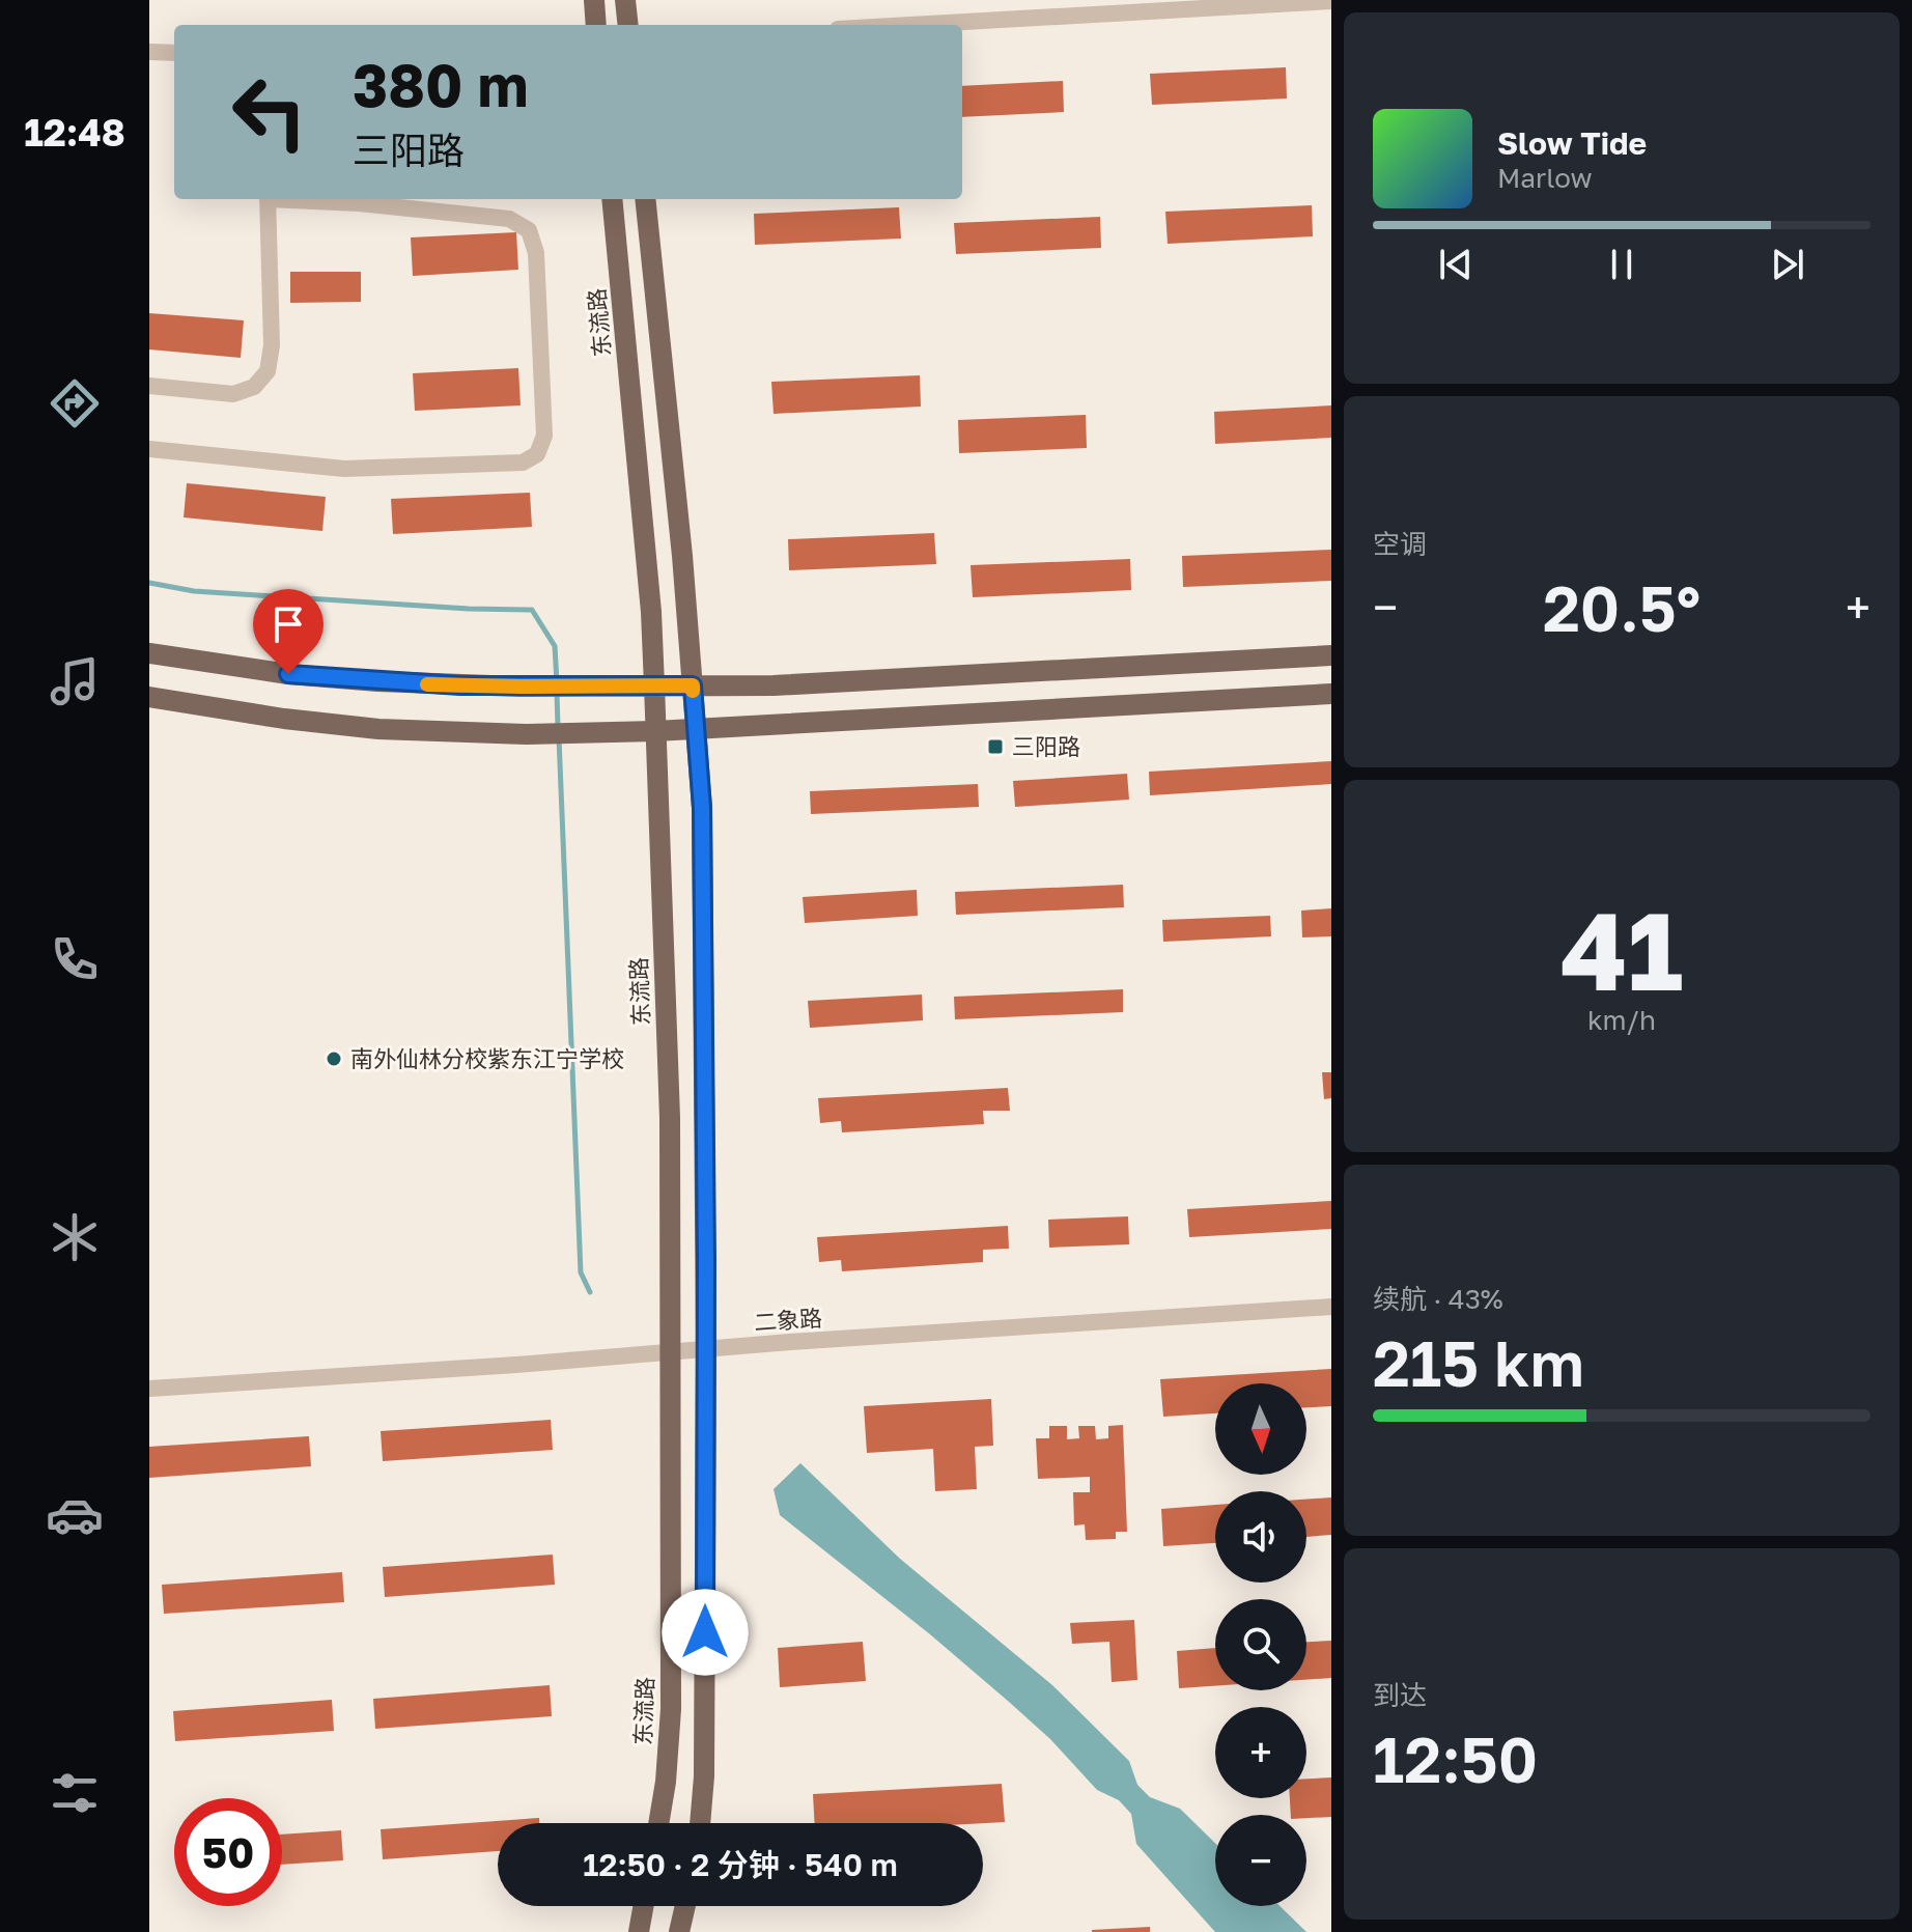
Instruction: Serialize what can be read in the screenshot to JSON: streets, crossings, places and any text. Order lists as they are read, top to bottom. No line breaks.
{"streets":{"main road":["东流路"],"street":["二象路"]},"crossings":[["东流路","二象路"]],"places":{"transit":["三阳路"],"other":["南外仙林分校紫东江宁学校"]},"north":"bottom","page":{"tabs":"12:48","turn":["380 m","三阳路"],"song":["Slow Tide","Marlow"],"tile":["空调",["41","km/h"],["续航 · 43%","215 km"],["到达","12:50"]],"heat":["−","20.5°","+"],"map_buttons":["+","−"],"limit":"50","trip":"12:50 · 2 分钟 · 540 m"}}
